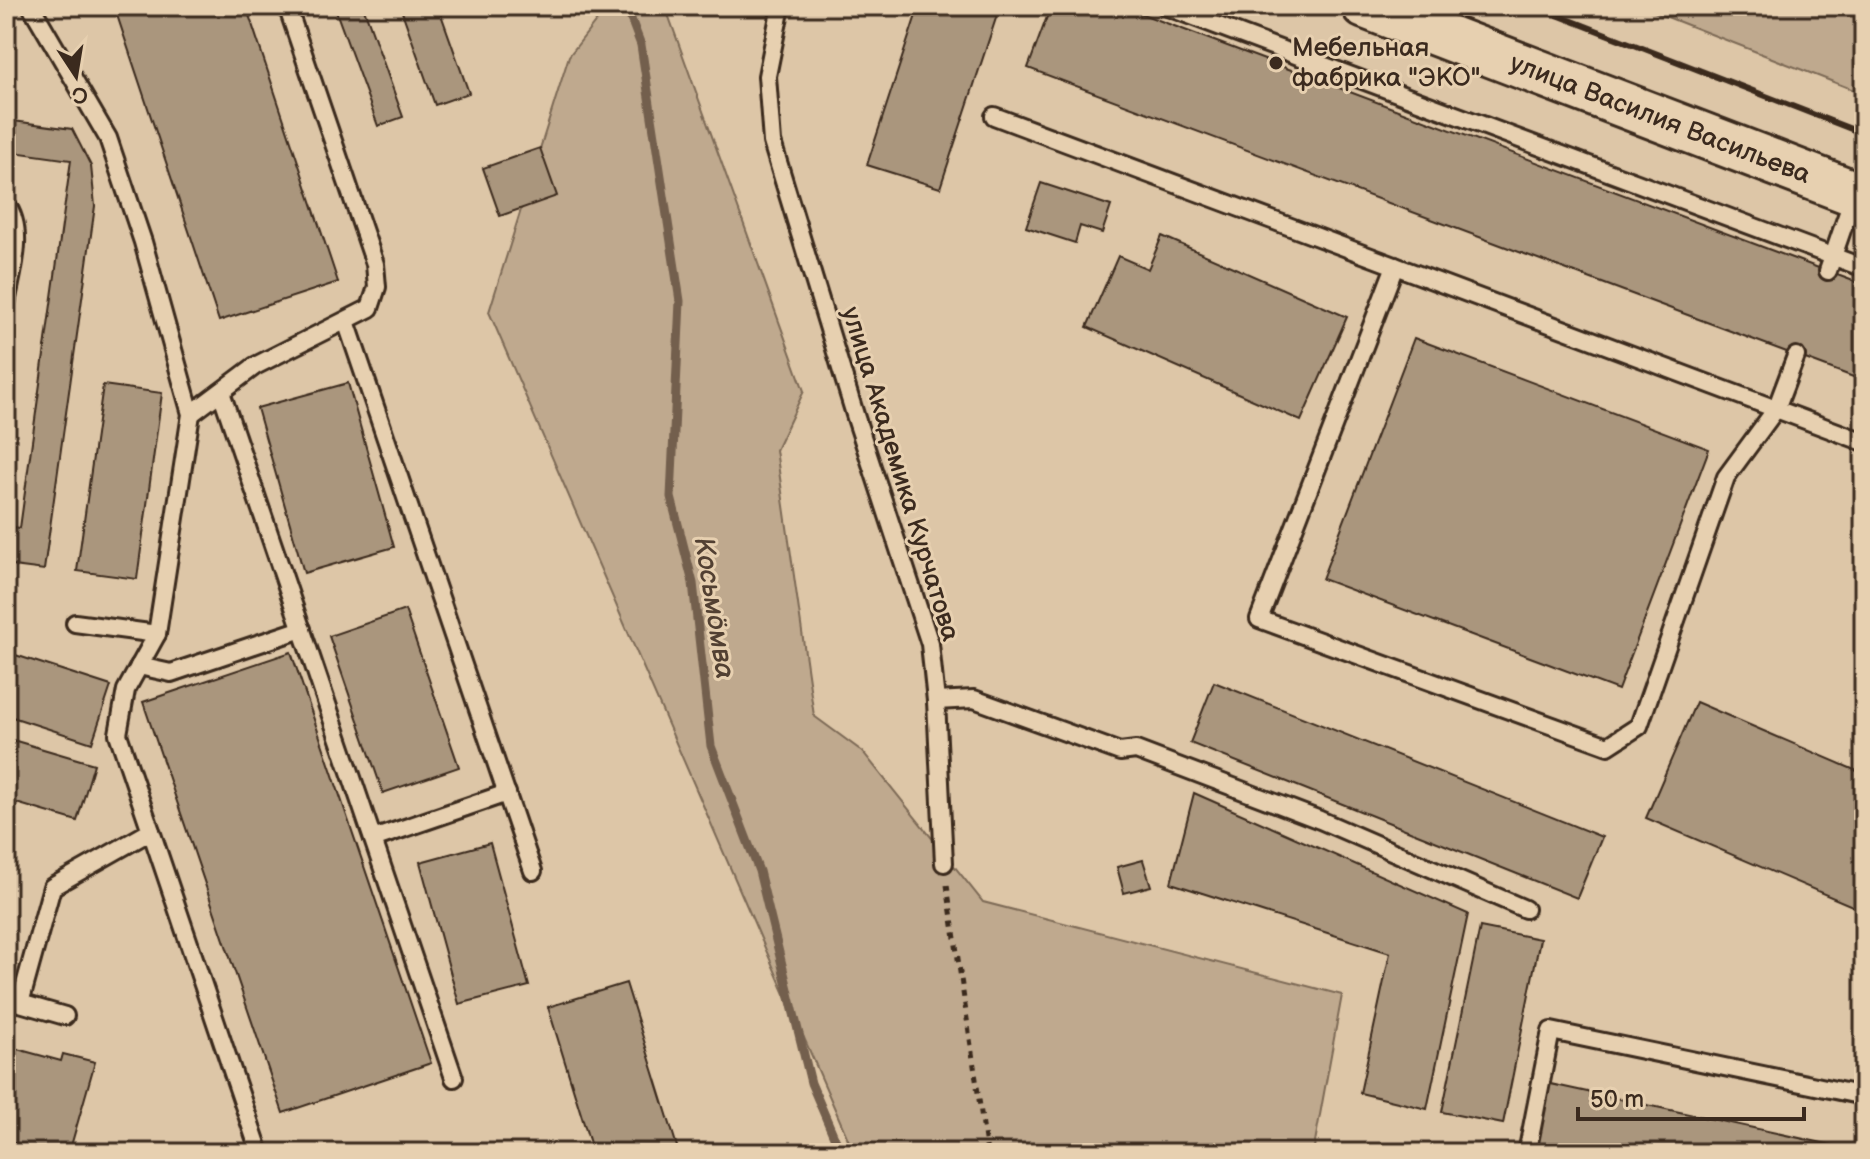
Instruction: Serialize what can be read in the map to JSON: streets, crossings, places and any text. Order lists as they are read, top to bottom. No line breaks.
{"streets":{"main road":["улица Василия Васильева"],"lane":["улица Академика Курчатова"]},"water":["Косьмӧмва"],"places":["Мебельная фабрика \"ЭКО\""],"scale_bar":"50 m","north":"bottom"}
